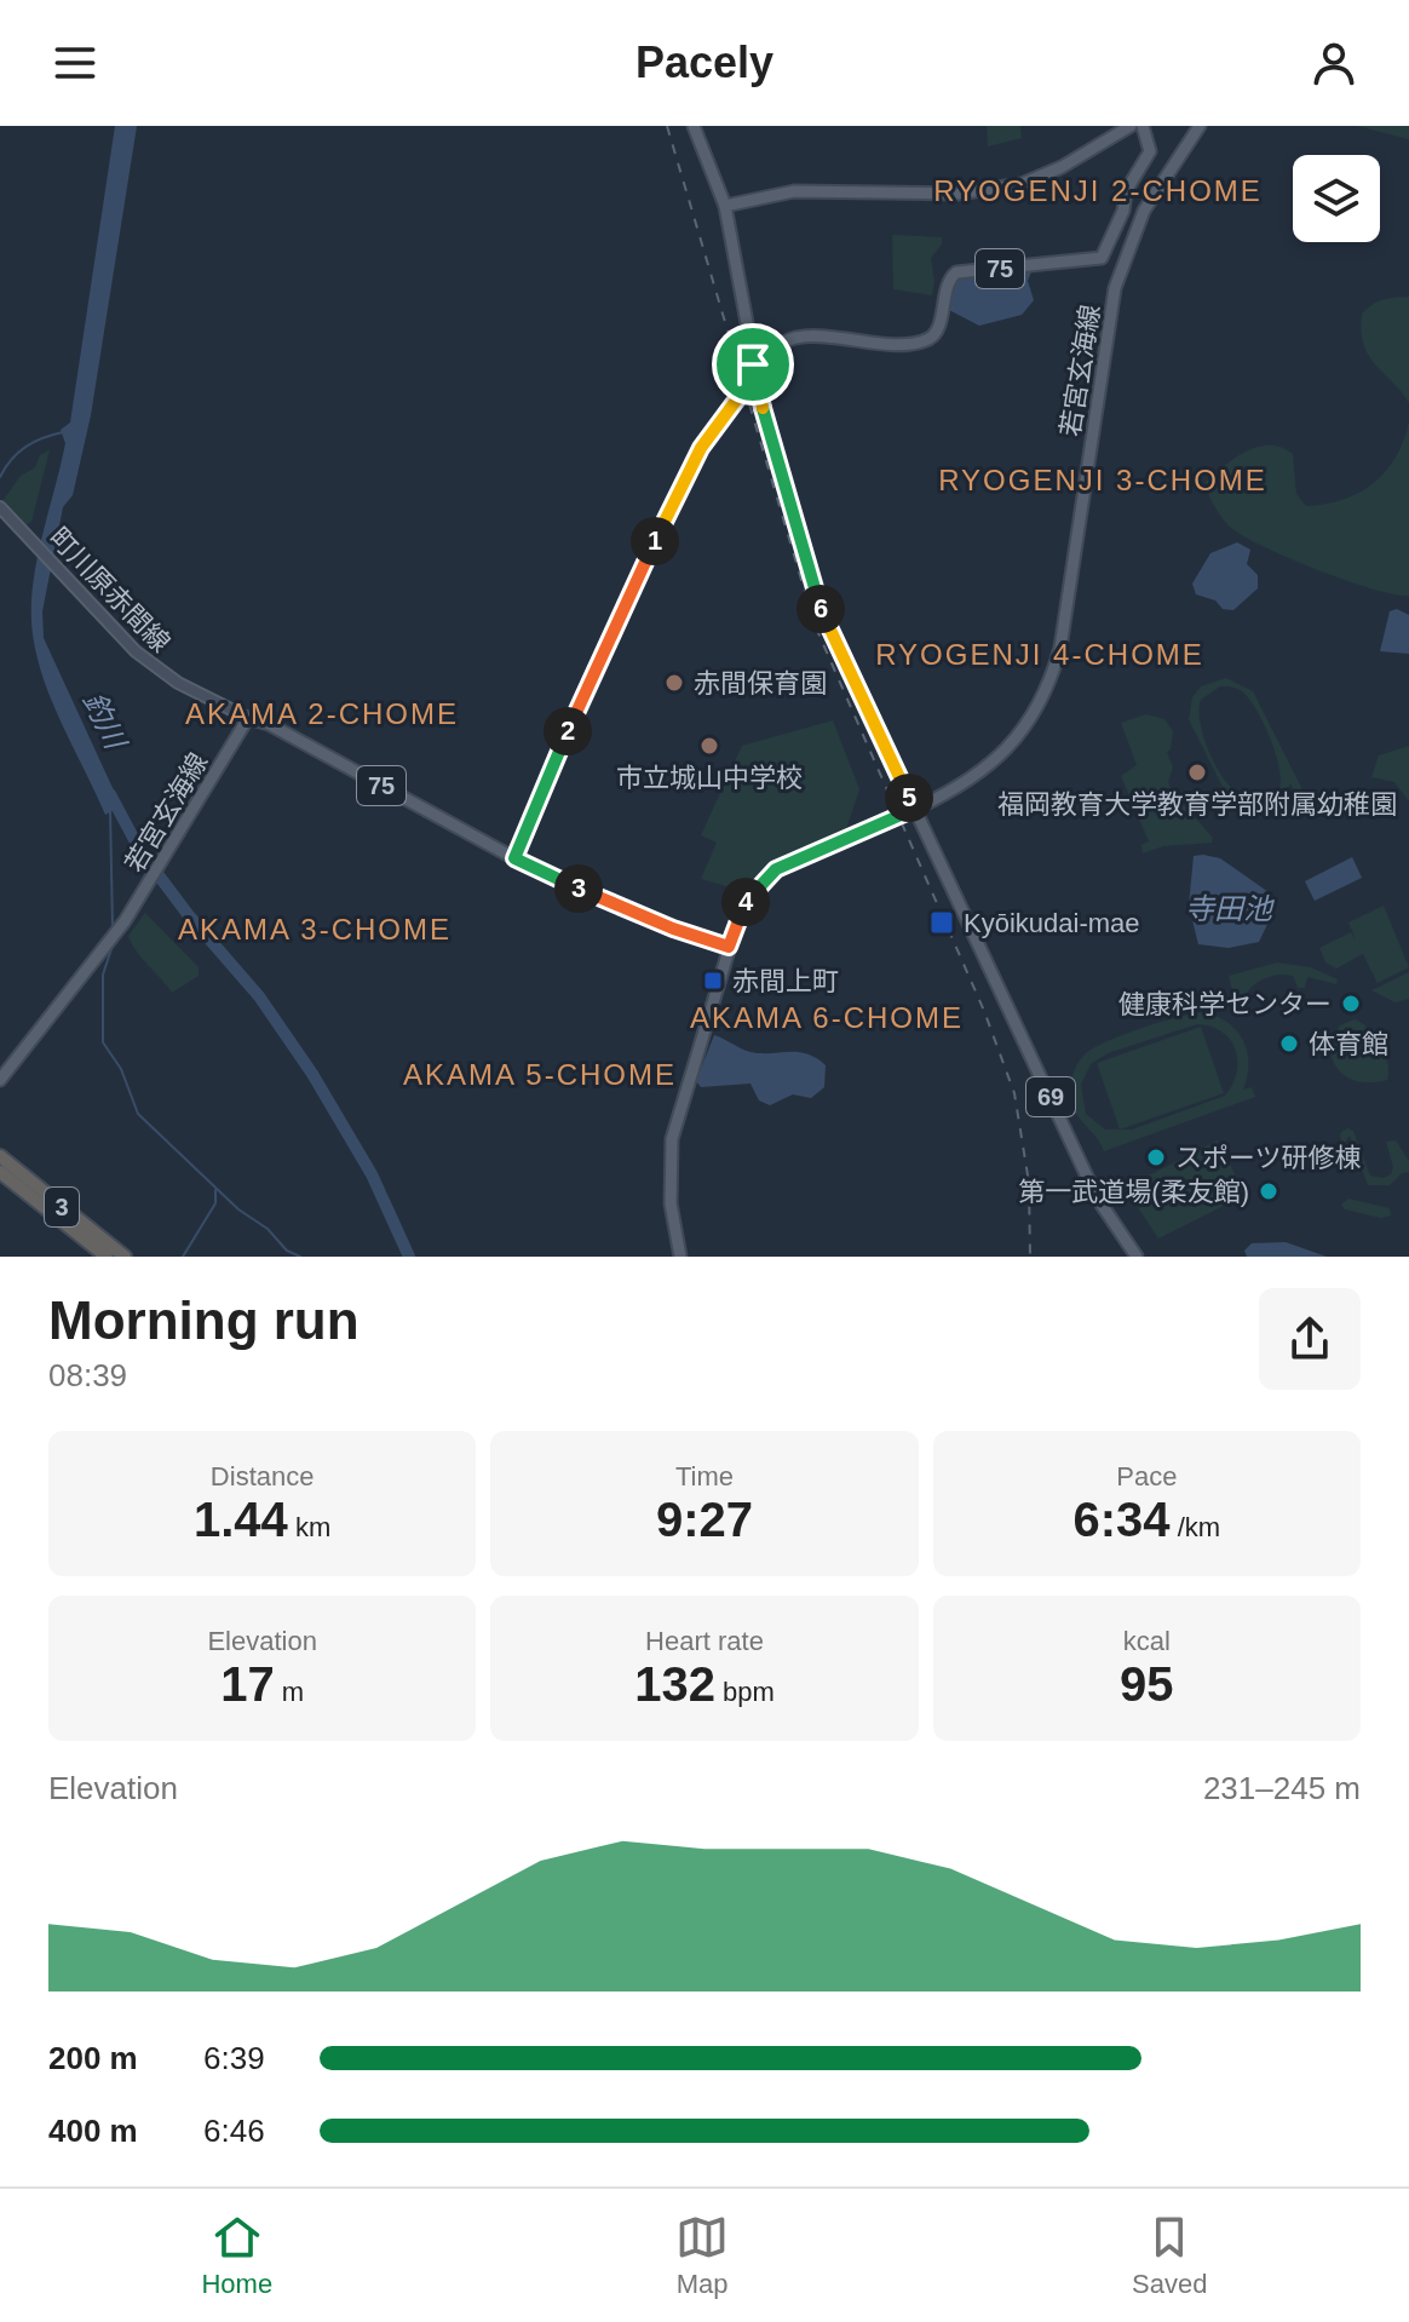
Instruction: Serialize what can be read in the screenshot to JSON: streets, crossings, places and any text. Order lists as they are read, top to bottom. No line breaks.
{"streets":{"highway":["3"],"main road":["75","若宮玄海線","町川原赤間線","69"]},"crossings":[["75","若宮玄海線"],["75","町川原赤間線"],["75","69"],["若宮玄海線","町川原赤間線"],["若宮玄海線","69"]],"districts":["RYOGENJI 2-CHOME","RYOGENJI 3-CHOME","RYOGENJI 4-CHOME","AKAMA 2-CHOME","AKAMA 3-CHOME","AKAMA 6-CHOME","AKAMA 5-CHOME"],"water":["釣川","寺田池"],"places":{"other":["赤間保育園","市立城山中学校","福岡教育大学教育学部附属幼稚園","健康科学センター","体育館","スポーツ研修棟","第一武道場(柔友館)"],"transit":["Kyōikudai-mae","赤間上町"]},"page":{"header":"Pacely","pins":["1","6","2","5","3","4"],"heading":["Morning run","08:39"],"stats":[["Distance","1.44 km"],["Time","9:27"],["Pace","6:34 /km"],["Elevation","17 m"],["Heart rate","132 bpm"],["kcal","95"]],"chart":["Elevation","231–245 m"],"list":[{"name":"200 m","note":"6:39"},{"name":"400 m","note":"6:46"}],"tabs":["Home","Map","Saved"]}}
